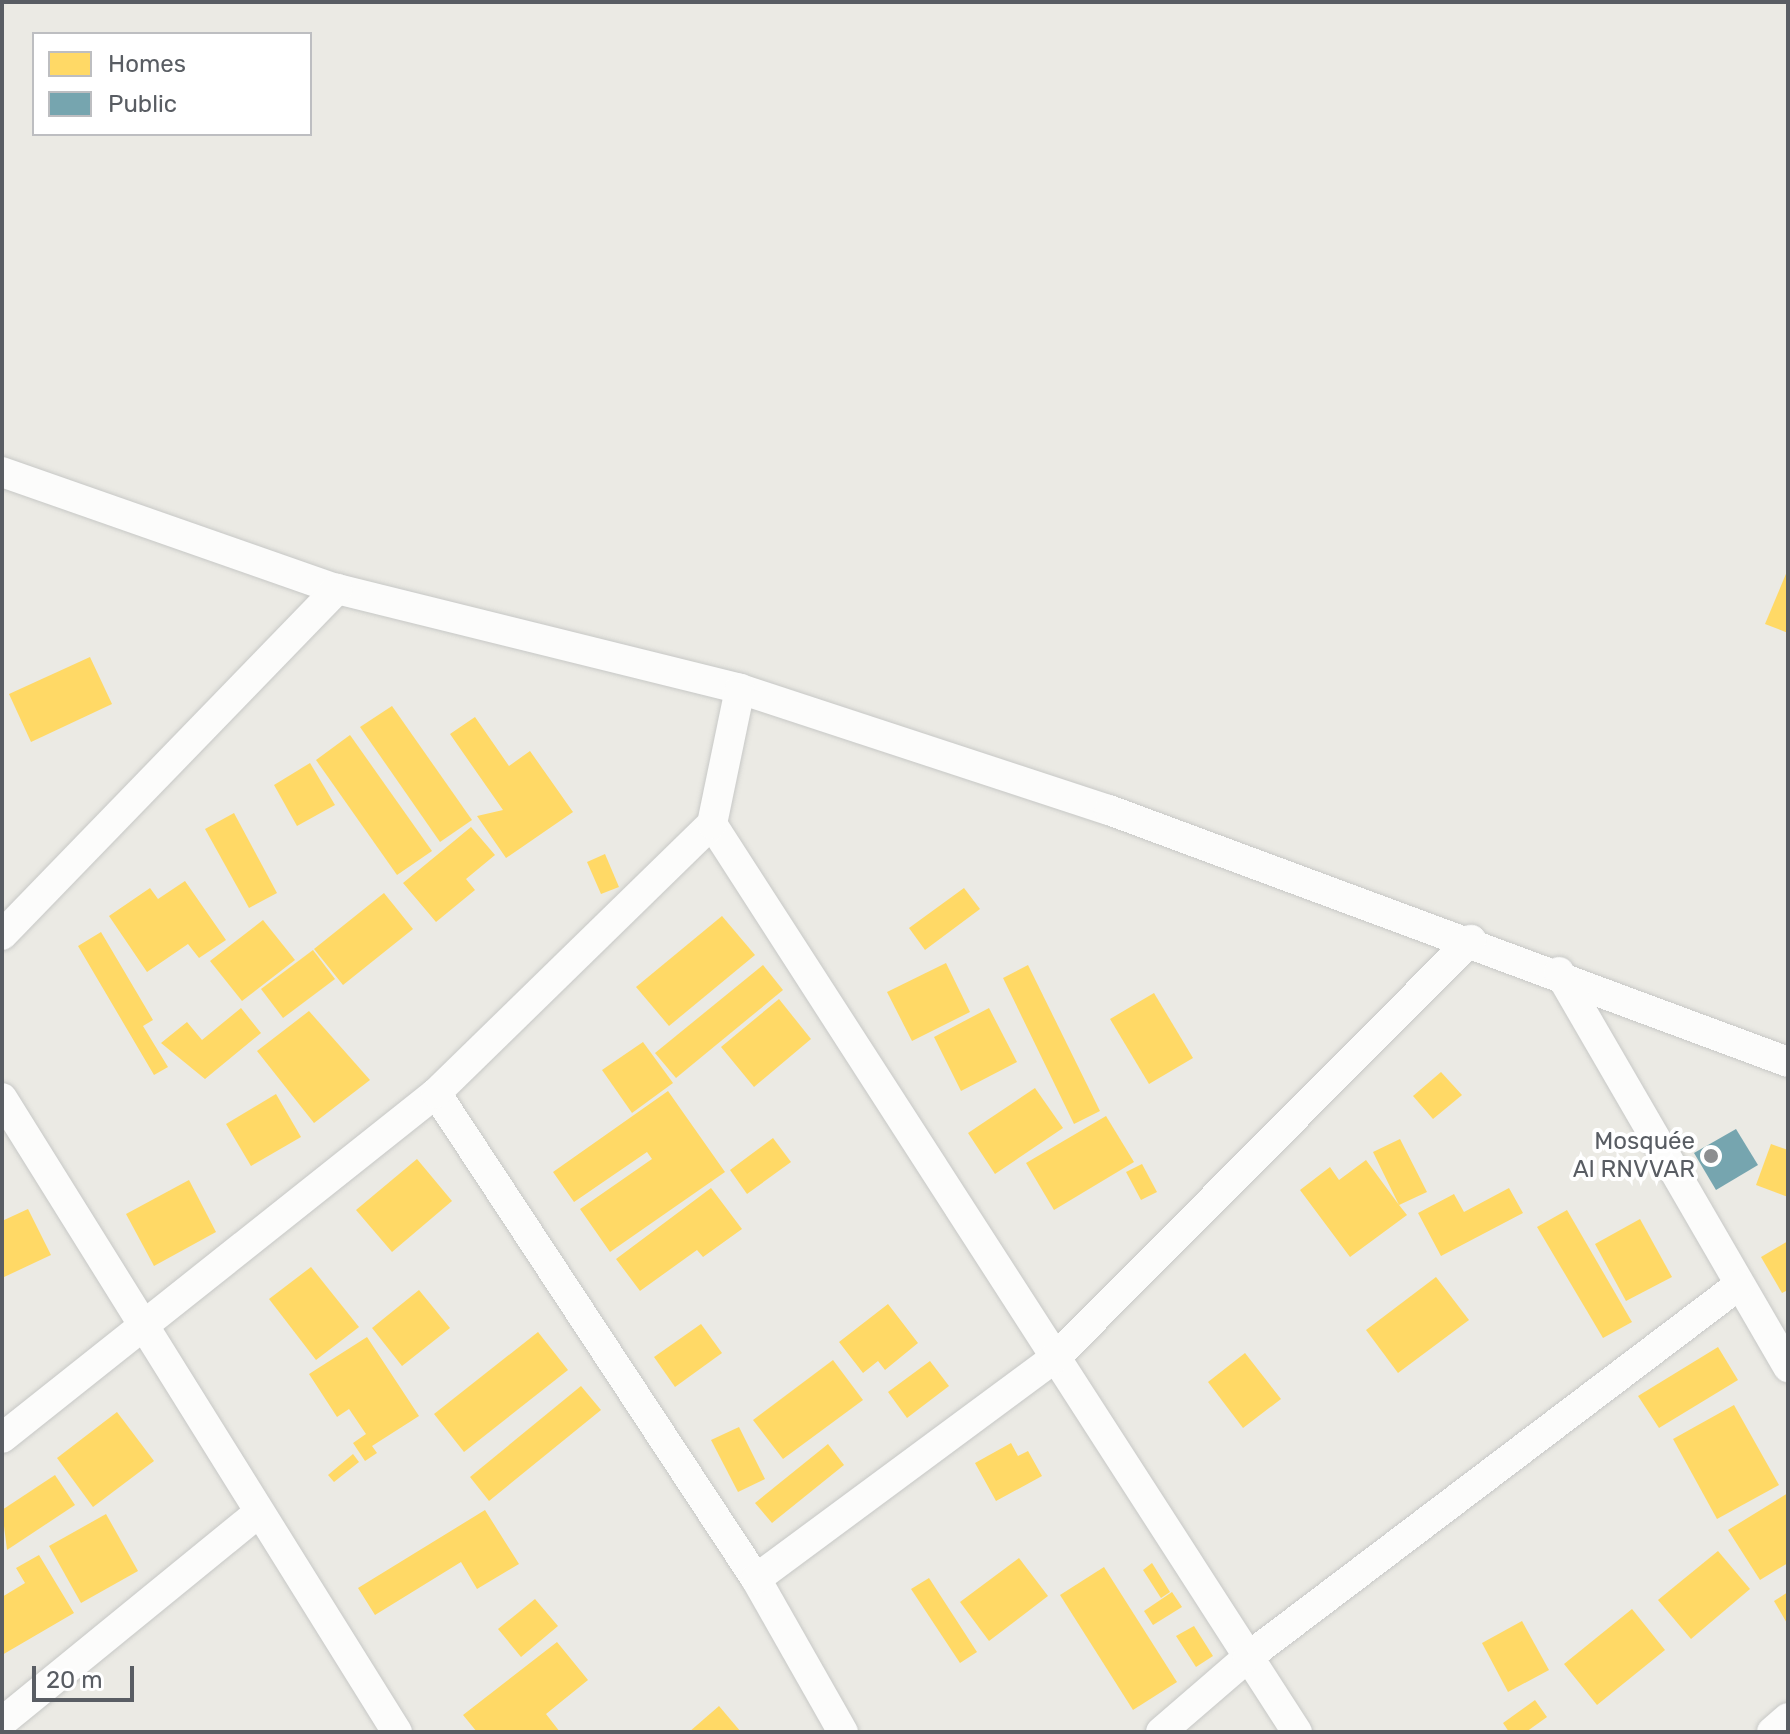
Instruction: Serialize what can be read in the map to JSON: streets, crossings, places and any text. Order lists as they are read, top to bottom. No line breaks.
{"places":["Mosquée Al RNVVAR"],"legend":["Homes","Public"],"scale_bar":"20 m"}
